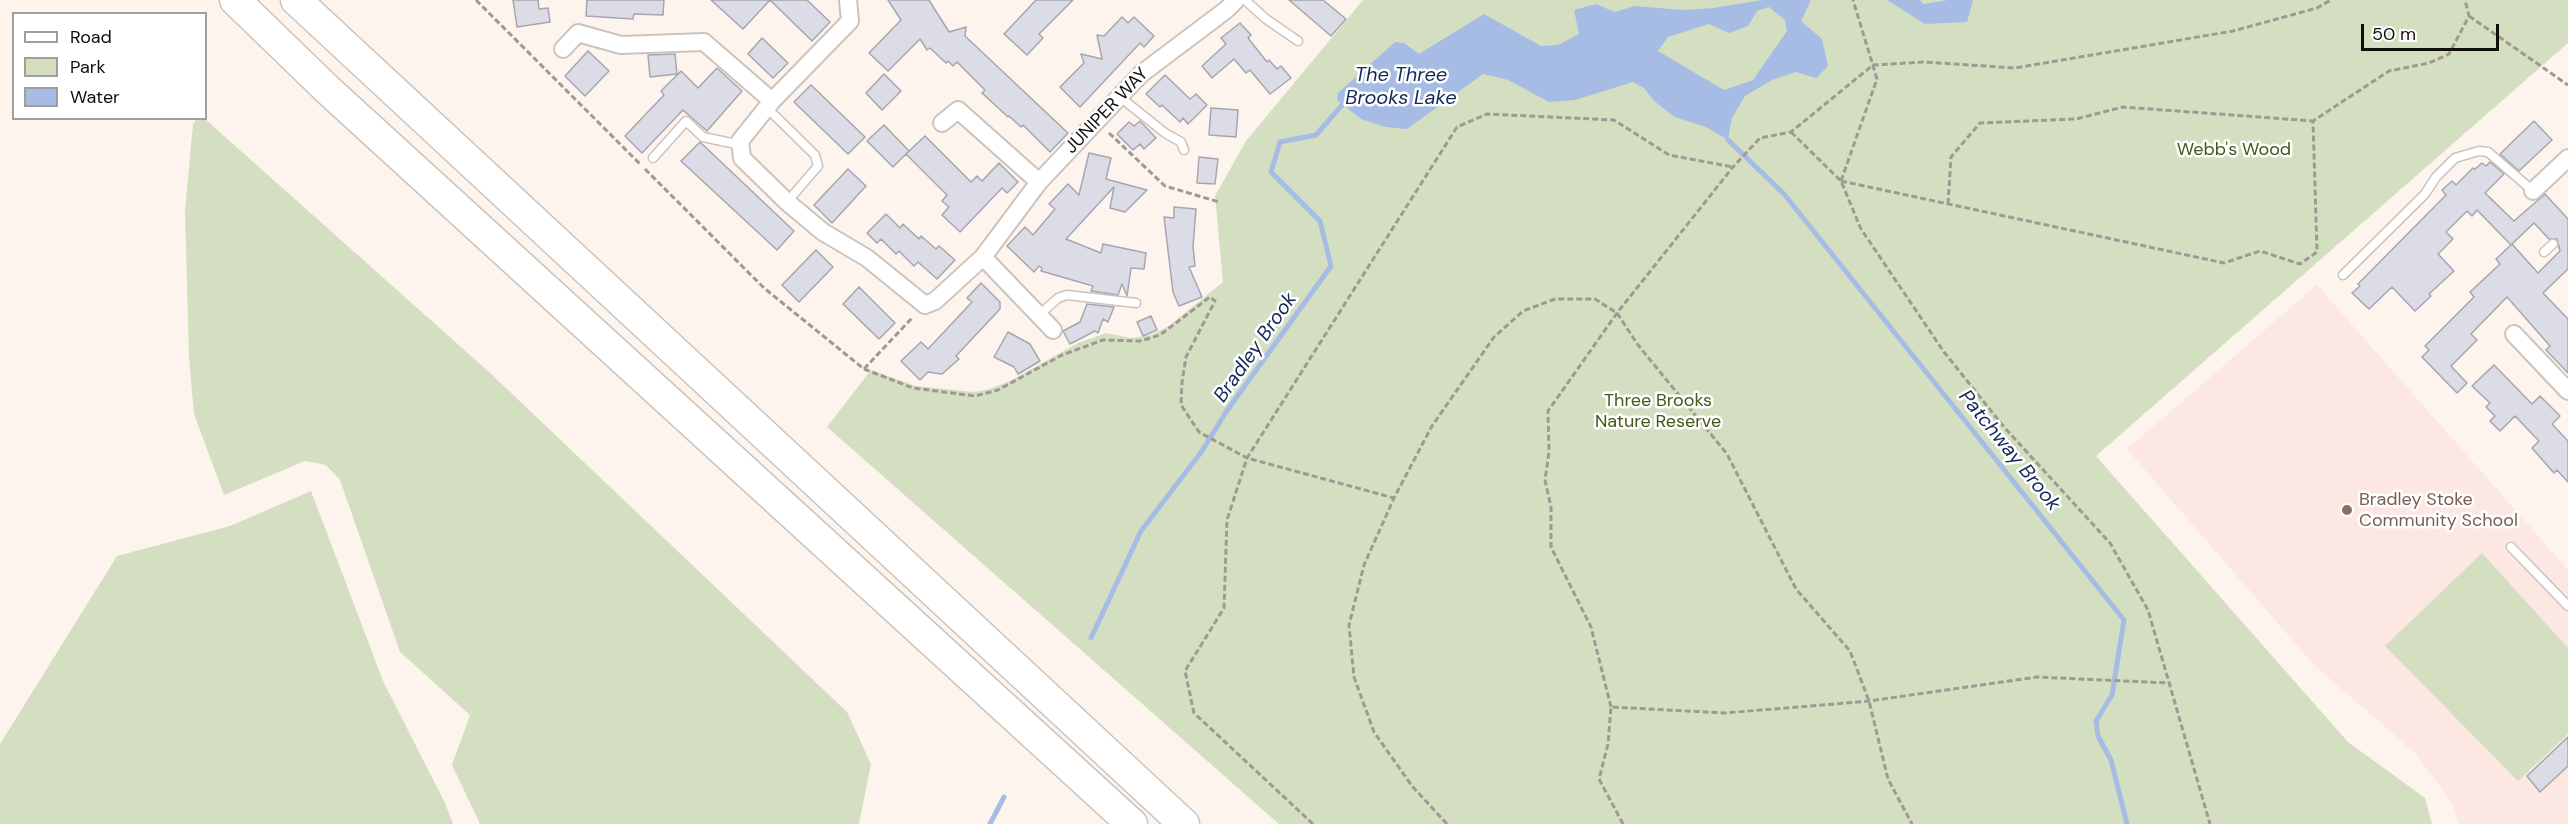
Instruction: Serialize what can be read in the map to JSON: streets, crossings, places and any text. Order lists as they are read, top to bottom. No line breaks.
{"streets":{"street":["JUNIPER WAY"]},"water":["The Three Brooks Lake","Bradley Brook","Patchway Brook"],"parks":["Webb's Wood","Three Brooks Nature Reserve"],"places":["Bradley Stoke Community School"],"legend":["Road","Park","Water"],"scale_bar":"50 m"}
